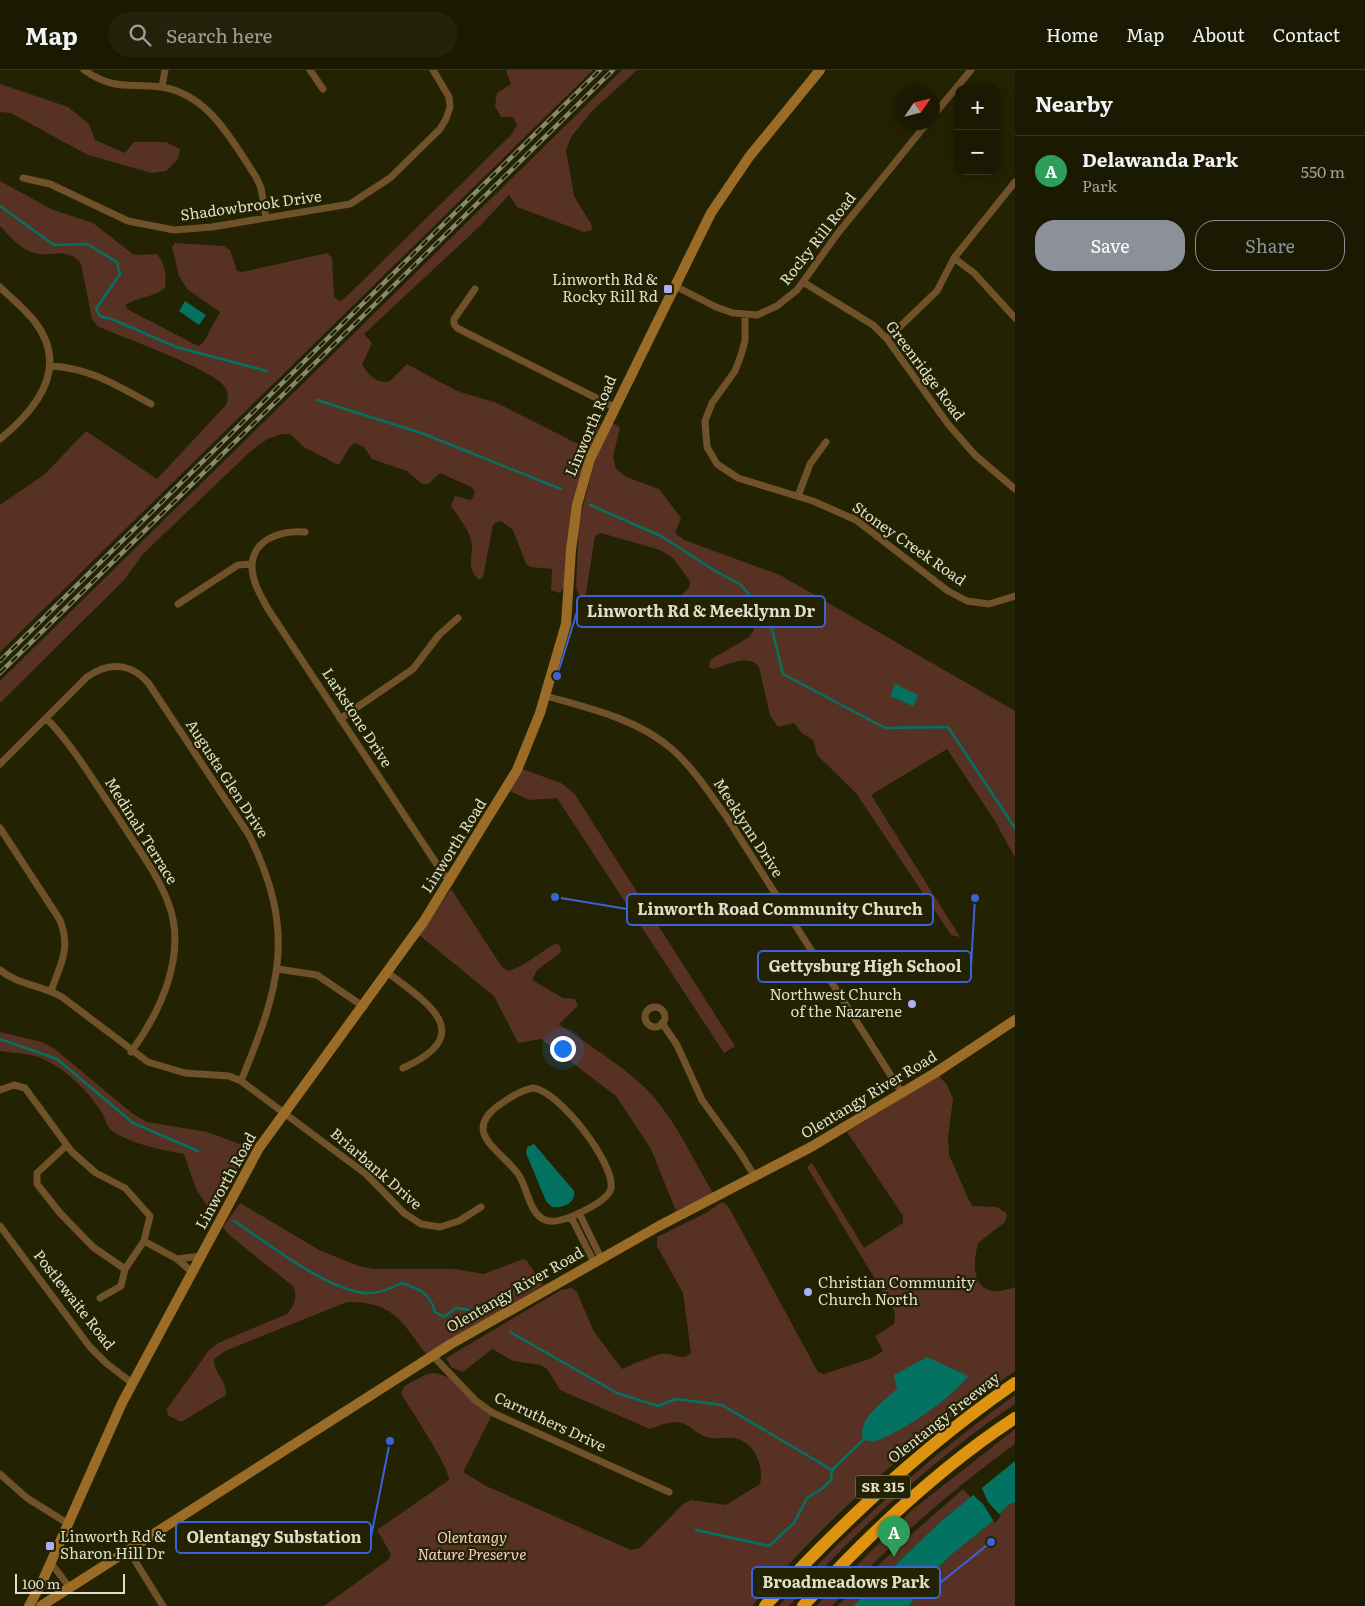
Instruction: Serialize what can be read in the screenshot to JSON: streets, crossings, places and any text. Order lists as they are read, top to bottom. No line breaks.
{"streets":{"highway":["Olentangy Freeway","SR 315"],"main road":["Linworth Road","Olentangy River Road"],"street":["Shadowbrook Drive","Rocky Rill Road","Greenridge Road","Stoney Creek Road","Larkstone Drive","Augusta Glen Drive","Meeklynn Drive","Medinah Terrace","Briarbank Drive","Postlewaite Road","Carruthers Drive"]},"crossings":[["Rocky Rill Road","Greenridge Road"],["Rocky Rill Road","Linworth Road"],["Rocky Rill Road","Stoney Creek Road"],["Linworth Road","Larkstone Drive"],["Linworth Road","Meeklynn Drive"],["Linworth Road","Briarbank Drive"],["Linworth Road","Postlewaite Road"],["Augusta Glen Drive","Medinah Terrace"],["Augusta Glen Drive","Briarbank Drive"],["Meeklynn Drive","Olentangy River Road"],["Olentangy River Road","Carruthers Drive"]],"parks":["Olentangy Nature Preserve"],"places":{"transit":["Linworth Rd & Rocky Rill Rd","Linworth Rd & Sharon Hill Dr"],"other":["Linworth Rd & Meeklynn Dr","Linworth Road Community Church","Gettysburg High School","Northwest Church of the Nazarene","Christian Community Church North","Olentangy Substation","Broadmeadows Park"]},"scale_bar":"100 m","north":"top right","page":{"header":"Map","search":"Search here","nav":["Home","Map","About","Contact"],"heading":"Nearby","map_buttons":["+","−"],"list":[{"mark":"A","name":"Delawanda Park","note":"Park","value":"550 m"}],"buttons":["Save","Share"],"pins":"A","scale":"100 m"}}
